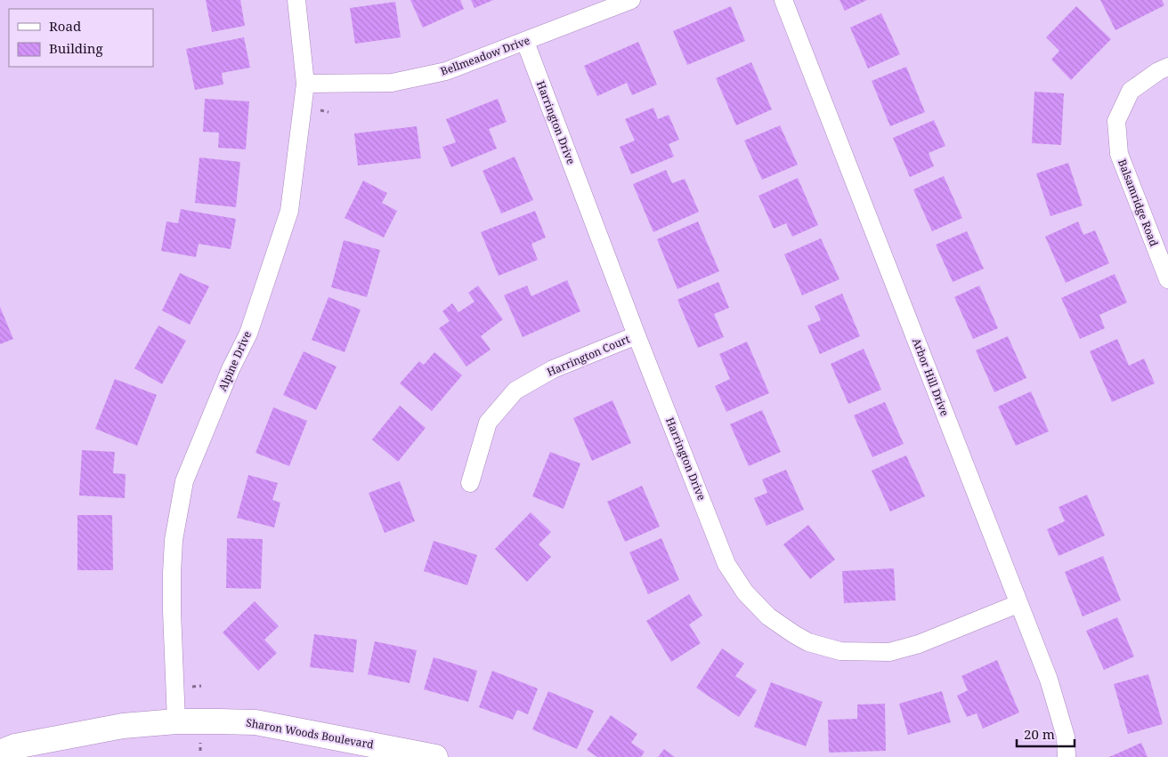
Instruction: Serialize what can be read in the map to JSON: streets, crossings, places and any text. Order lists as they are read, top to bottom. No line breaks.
{"streets":{"street":["Bellmeadow Drive","Harrington Drive","Balsamridge Road","Harrington Court","Alpine Drive","Arbor Hill Drive","Sharon Woods Boulevard"]},"crossings":[["Bellmeadow Drive","Harrington Drive"],["Bellmeadow Drive","Alpine Drive"],["Harrington Drive","Harrington Court"],["Harrington Drive","Arbor Hill Drive"],["Alpine Drive","Sharon Woods Boulevard"]],"legend":["Road","Building"],"scale_bar":"20 m"}
